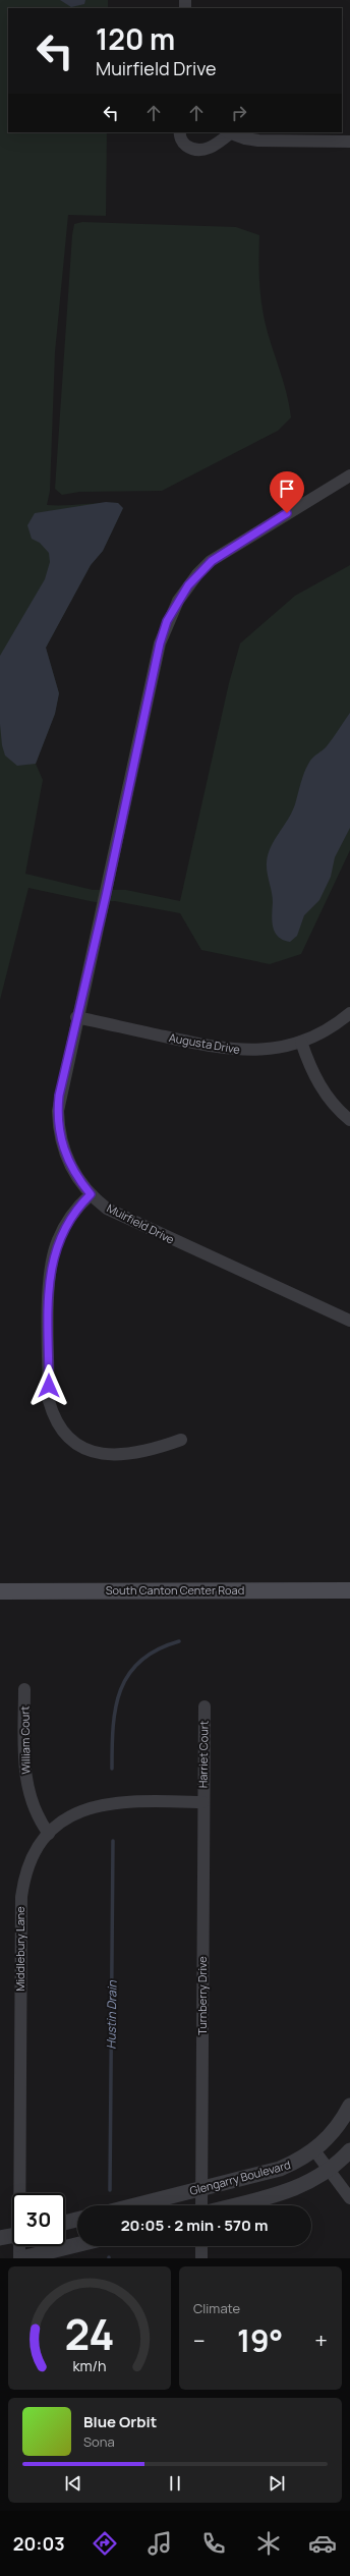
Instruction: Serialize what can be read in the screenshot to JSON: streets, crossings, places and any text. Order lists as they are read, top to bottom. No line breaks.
{"streets":{"main road":["South Canton Center Road"],"street":["Augusta Drive","Muirfield Drive","William Court","Harriet Court","Middlebury Lane","Turnberry Drive","Glengarry Boulevard"]},"crossings":[["Augusta Drive","Muirfield Drive"],["William Court","Middlebury Lane"],["Harriet Court","Middlebury Lane"],["Harriet Court","Turnberry Drive"],["Middlebury Lane","Turnberry Drive"],["Turnberry Drive","Glengarry Boulevard"]],"water":["Hustin Drain"],"page":{"turn":["120 m","Muirfield Drive"],"limit":"30","trip":"20:05 · 2 min · 570 m","tile":"Climate","heat":["−","19°","+"],"song":["Blue Orbit","Sona"],"tabs":"20:03","gauge":["24","km/h"]}}
